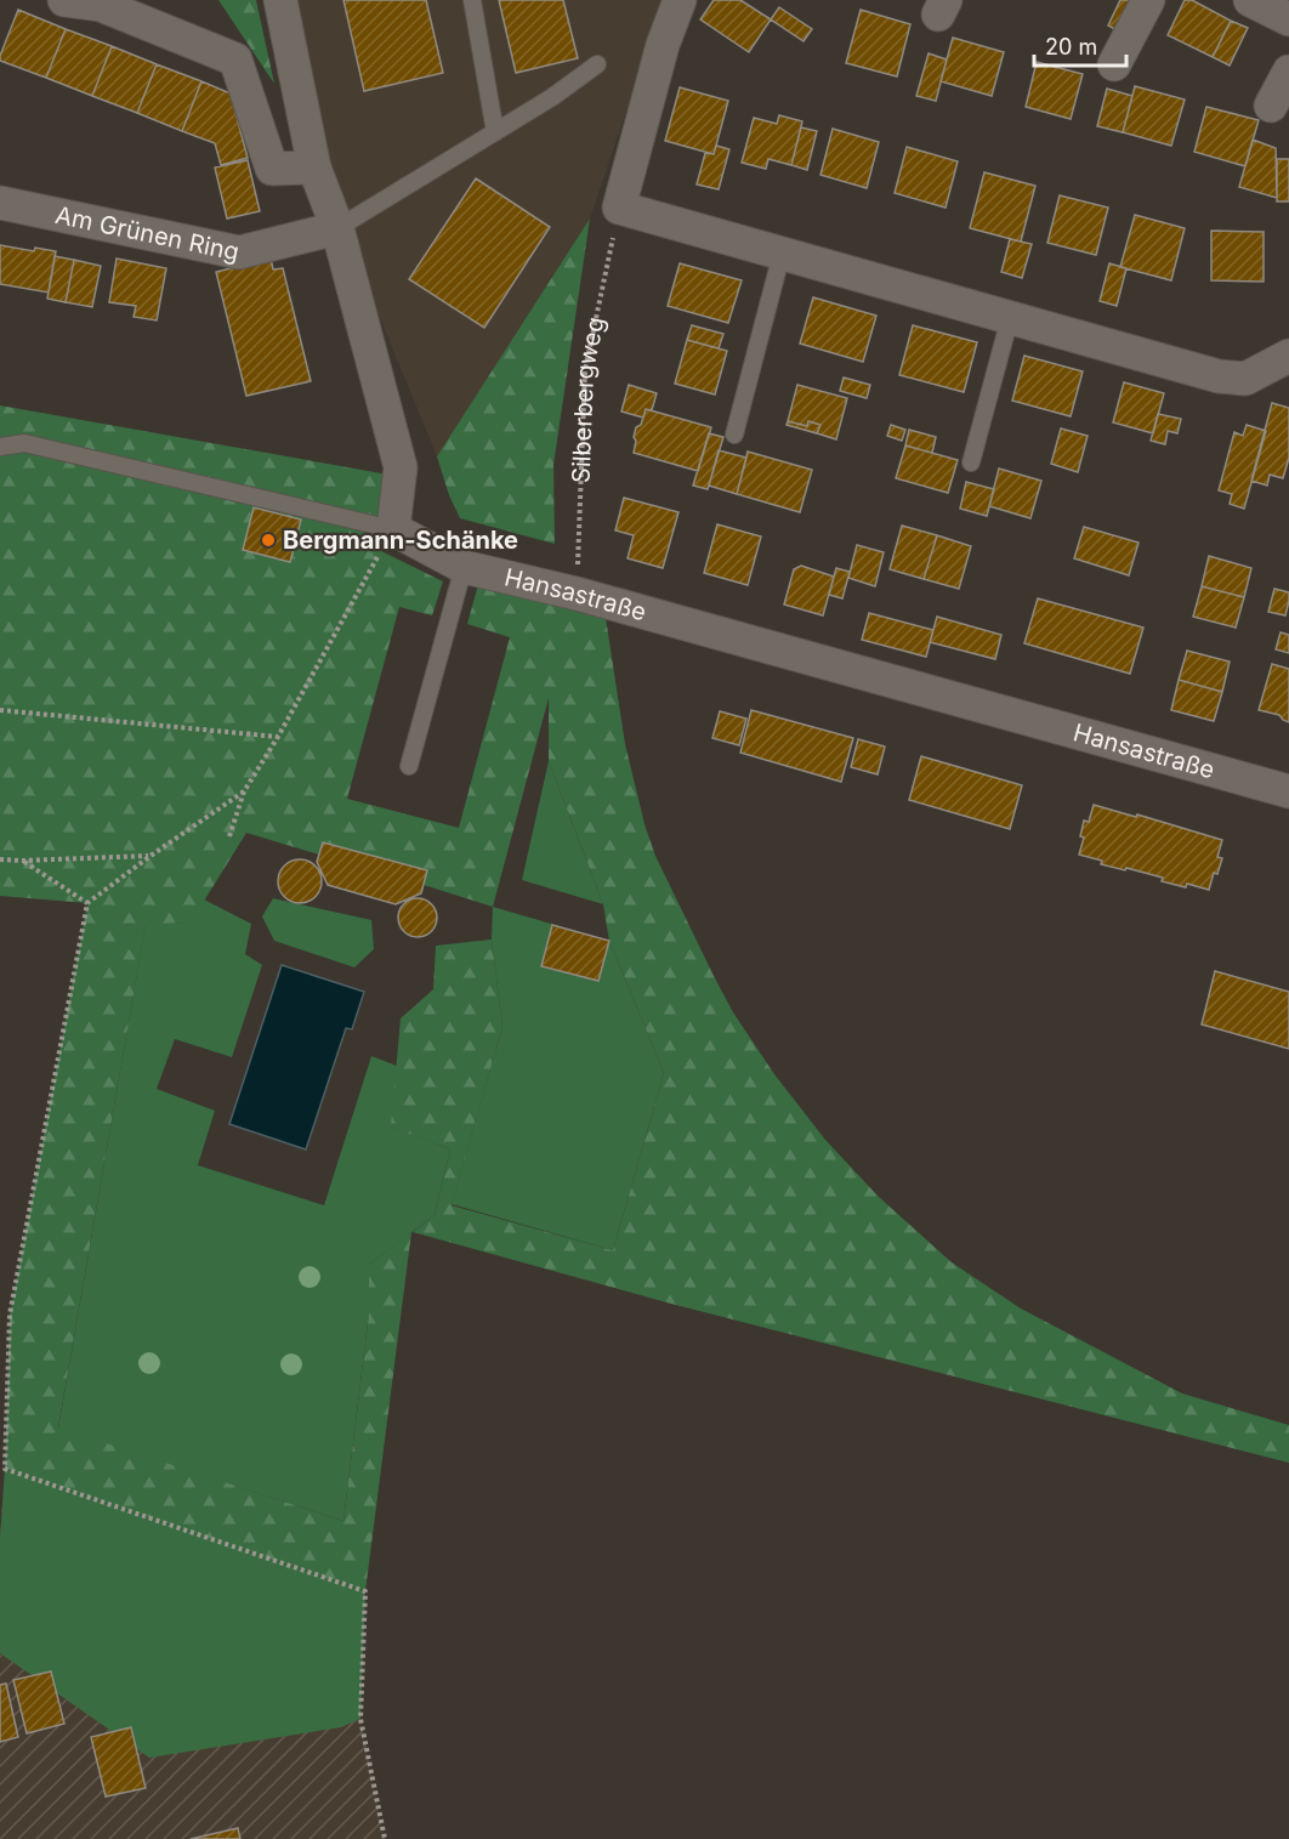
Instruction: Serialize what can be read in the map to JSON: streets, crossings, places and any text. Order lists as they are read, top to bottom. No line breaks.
{"streets":{"street":["Am Grünen Ring","Hansastraße"],"path":["Silberbergweg"]},"crossings":[["Silberbergweg","Hansastraße"]],"places":["Bergmann-Schänke"],"scale_bar":"20 m"}
